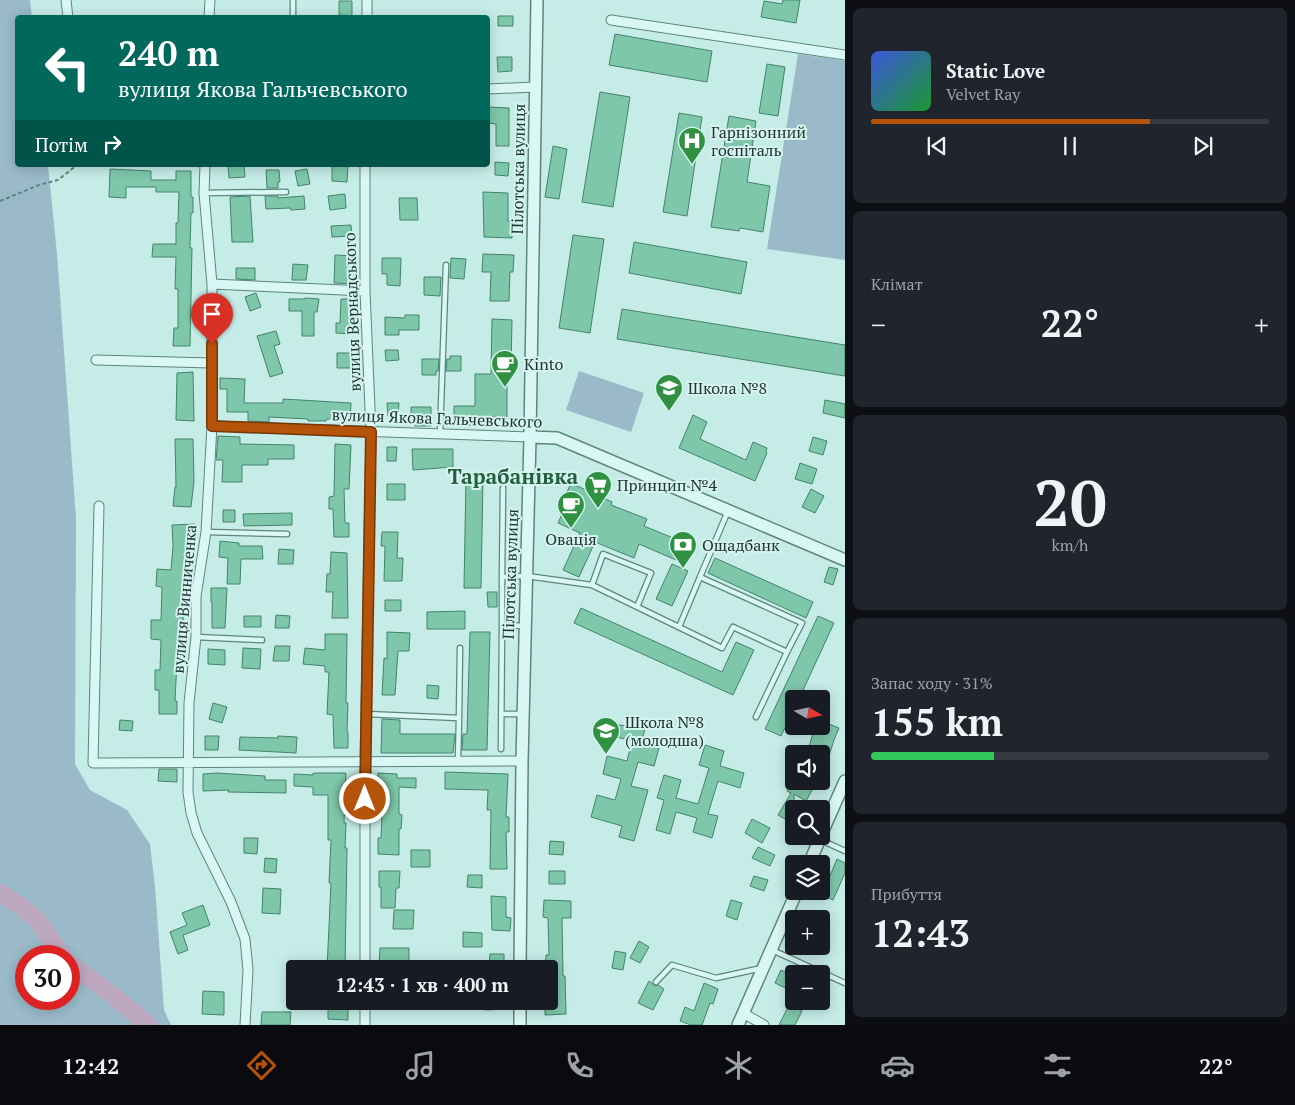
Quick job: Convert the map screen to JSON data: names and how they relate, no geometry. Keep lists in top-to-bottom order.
{
  "streets": {
    "street": [
      "Пілотська вулиця",
      "вулиця Вернадського",
      "вулиця Якова Гальчевського",
      "вулиця Винниченка"
    ]
  },
  "crossings": [
    ["Пілотська вулиця", "вулиця Якова Гальчевського"],
    ["вулиця Вернадського", "вулиця Якова Гальчевського"],
    ["вулиця Якова Гальчевського", "вулиця Винниченка"]
  ],
  "districts": ["Тарабанівка"],
  "places": {
    "hospital": ["Гарнізонний госпіталь"],
    "cafe": ["Kinto", "Овація"],
    "school or university": ["Школа №8", "Школа №8 (молодша)"],
    "supermarket": ["Принцип №4"],
    "bank": ["Ощадбанк"]
  },
  "north": "right",
  "page": {
    "turn": ["240 m", "вулиця Якова Гальчевського"],
    "song": ["Static Love", "Velvet Ray"],
    "then": "Потім",
    "tile": [
      "Клімат",
      ["20", "km/h"],
      ["Запас ходу · 31%", "155 km"],
      ["Прибуття", "12:43"]
    ],
    "heat": ["−", "22°", "+"],
    "map_buttons": ["+", "−"],
    "limit": "30",
    "trip": "12:43 · 1 хв · 400 m",
    "tabs": ["12:42", "22°"]
  }
}
